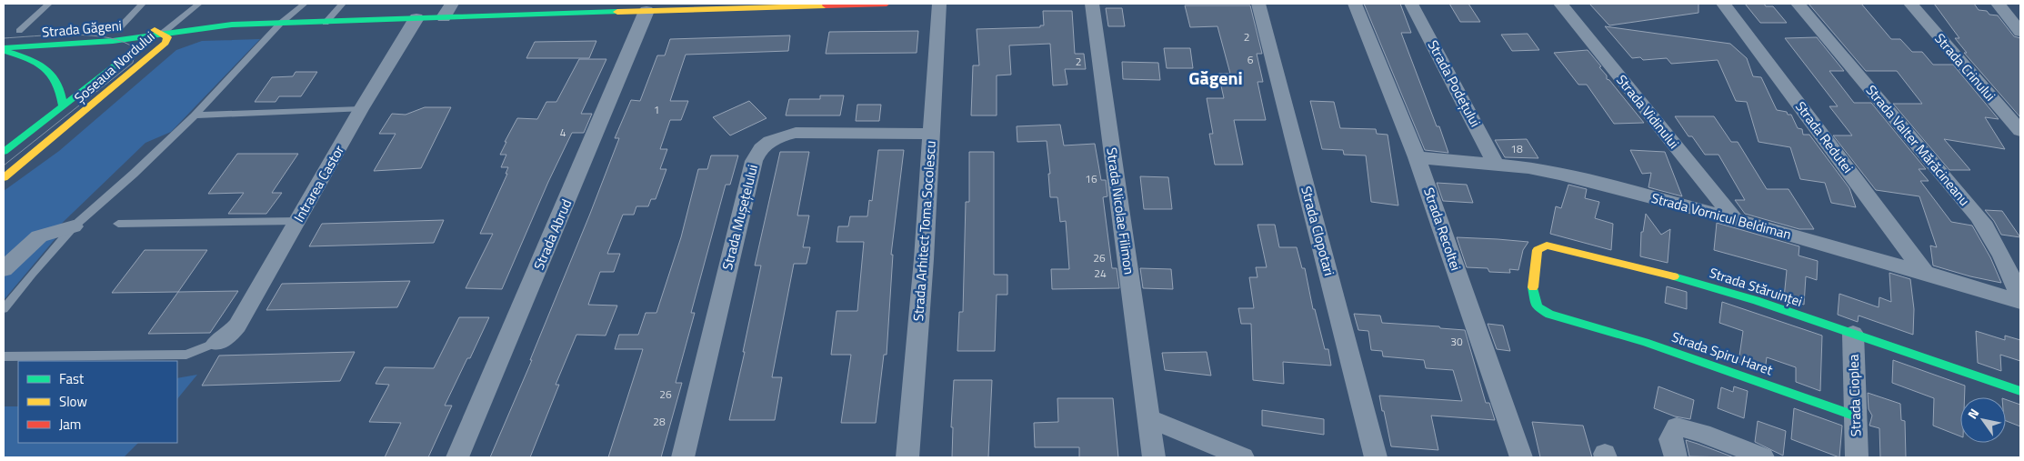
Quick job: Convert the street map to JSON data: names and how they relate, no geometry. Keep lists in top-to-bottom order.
{
  "streets": {
    "main road": [
      "Strada Găgeni",
      "Șoseaua Nordului",
      "Strada Stăruinței",
      "Strada Spiru Haret"
    ],
    "street": [
      "Strada Crinului",
      "Strada Podețului",
      "Strada Vidinului",
      "Strada Redutei",
      "Strada Valter Mărăcineanu",
      "Intrarea Castor",
      "Strada Nicolae Filimon",
      "Strada Vornicul Beldiman",
      "Strada Mușețelului",
      "Strada Recoltei",
      "Strada Arhitect Toma Socolescu",
      "Strada Clopotari",
      "Strada Abrud",
      "Strada Cioplea"
    ]
  },
  "crossings": [
    ["Strada Găgeni", "Șoseaua Nordului"],
    ["Strada Găgeni", "Intrarea Castor"],
    ["Strada Găgeni", "Strada Abrud"],
    ["Strada Podețului", "Strada Vornicul Beldiman"],
    ["Strada Vidinului", "Strada Vornicul Beldiman"],
    ["Strada Redutei", "Strada Vornicul Beldiman"],
    ["Strada Valter Mărăcineanu", "Strada Vornicul Beldiman"],
    ["Strada Vornicul Beldiman", "Strada Recoltei"],
    ["Strada Mușețelului", "Strada Arhitect Toma Socolescu"],
    ["Strada Stăruinței", "Strada Spiru Haret"],
    ["Strada Stăruinței", "Strada Cioplea"],
    ["Strada Spiru Haret", "Strada Cioplea"]
  ],
  "districts": ["Găgeni"],
  "house_numbers": [
    "2",
    "6",
    "2",
    "1",
    "4",
    "18",
    "16",
    "26",
    "24",
    "30",
    "26",
    "28"
  ],
  "legend": ["Fast", "Slow", "Jam"],
  "north": "top left"
}
